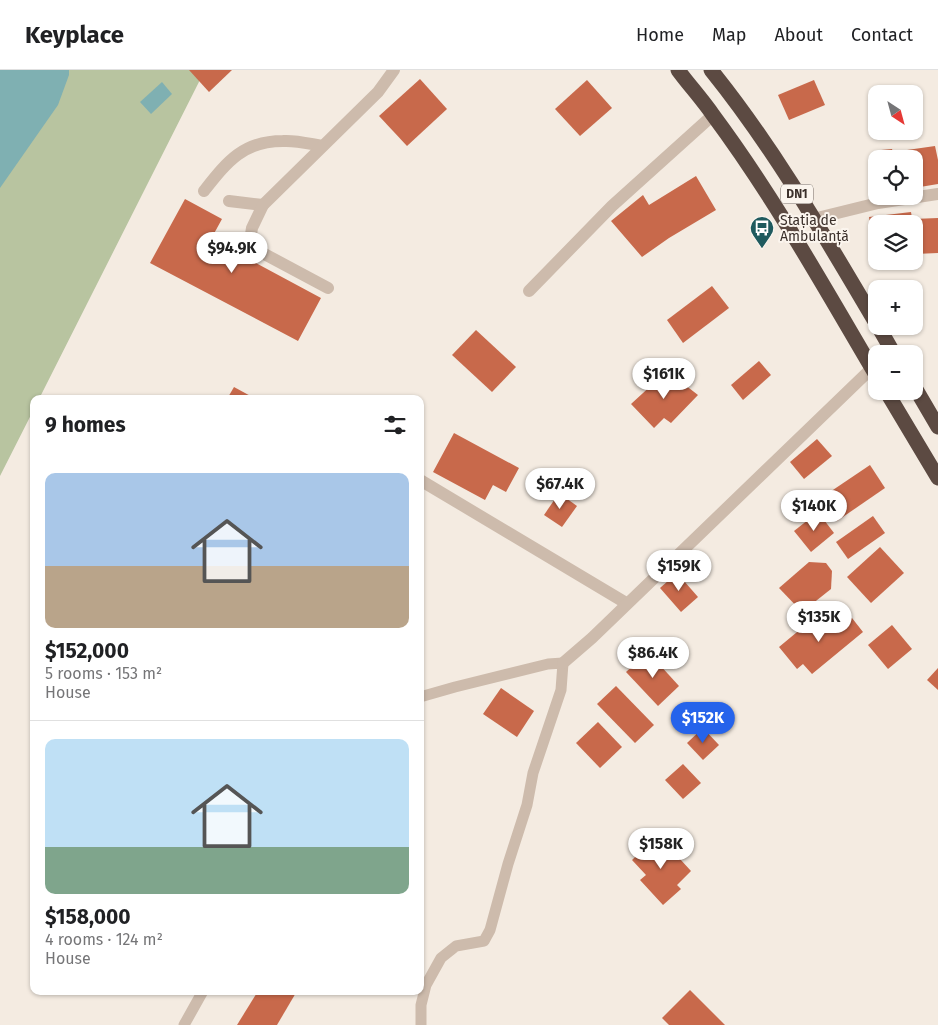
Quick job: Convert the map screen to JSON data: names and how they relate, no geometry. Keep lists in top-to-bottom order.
{
  "streets": {
    "highway": ["DN1"]
  },
  "places": {
    "bus stop": ["Stația de Ambulanță"]
  },
  "north": "bottom right",
  "page": {
    "header": "Keyplace",
    "nav": [
      "Home",
      "Map",
      "About",
      "Contact"
    ],
    "map_buttons": ["+", "−"],
    "price": [
      "$94.9K",
      "$161K",
      "$67.4K",
      "$140K",
      "$159K",
      "$135K",
      "$86.4K",
      "$152K",
      "$158K"
    ],
    "heading": "9 homes",
    "list": [
      {
        "name": "$152,000",
        "note": "5 rooms · 153 m² · House"
      },
      {
        "name": "$158,000",
        "note": "4 rooms · 124 m² · House"
      }
    ]
  }
}
